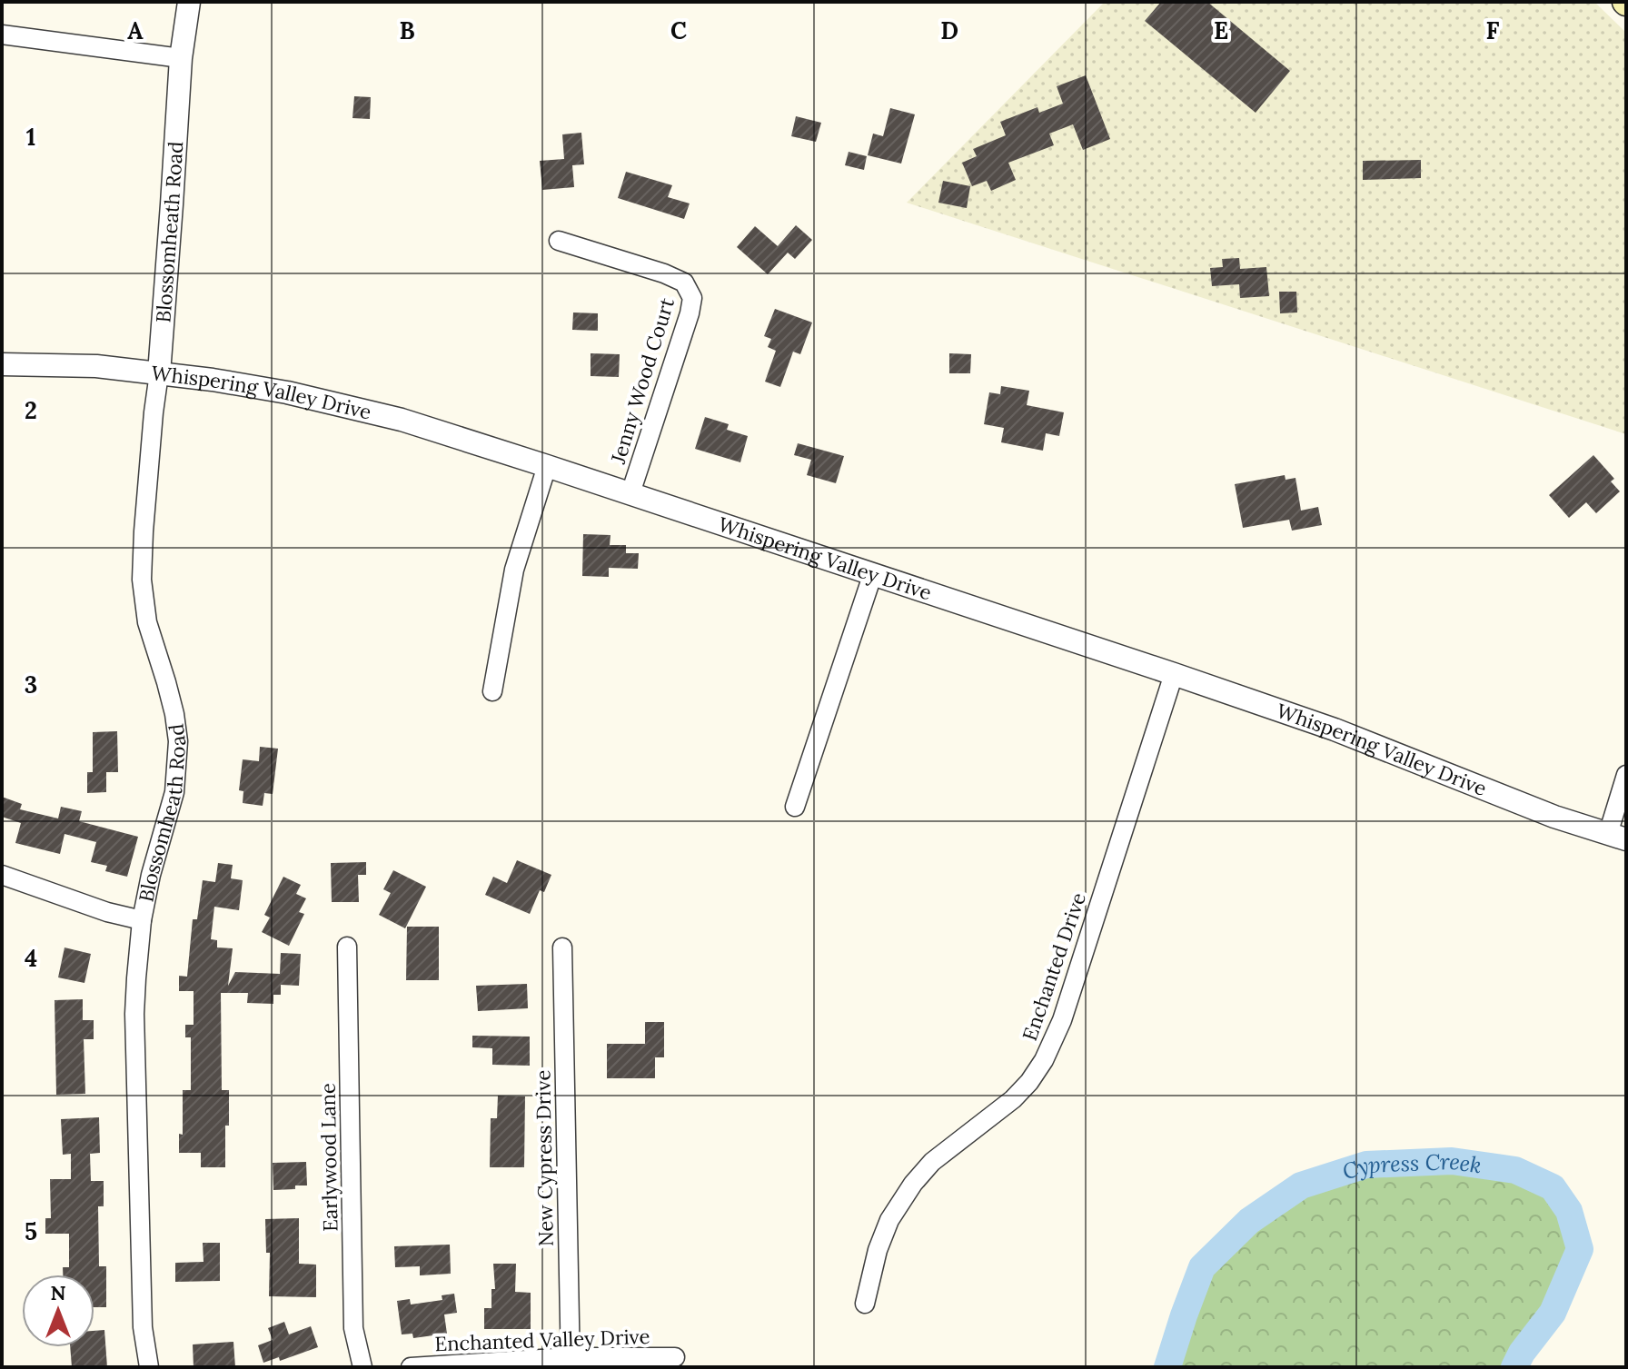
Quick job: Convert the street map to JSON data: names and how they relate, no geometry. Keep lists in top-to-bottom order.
{
  "streets": {
    "street": [
      "Blossomheath Road",
      "Jenny Wood Court",
      "Whispering Valley Drive",
      "Enchanted Drive",
      "Earlywood Lane",
      "New Cypress Drive",
      "Enchanted Valley Drive"
    ]
  },
  "crossings": [
    ["Blossomheath Road", "Whispering Valley Drive"],
    ["Jenny Wood Court", "Whispering Valley Drive"],
    ["Whispering Valley Drive", "Enchanted Drive"],
    ["New Cypress Drive", "Enchanted Valley Drive"]
  ],
  "water": ["Cypress Creek"],
  "north": "top",
  "grid": {
    "columns": [
      "A",
      "B",
      "C",
      "D",
      "E",
      "F"
    ],
    "rows": [
      "1",
      "2",
      "3",
      "4",
      "5"
    ]
  }
}
